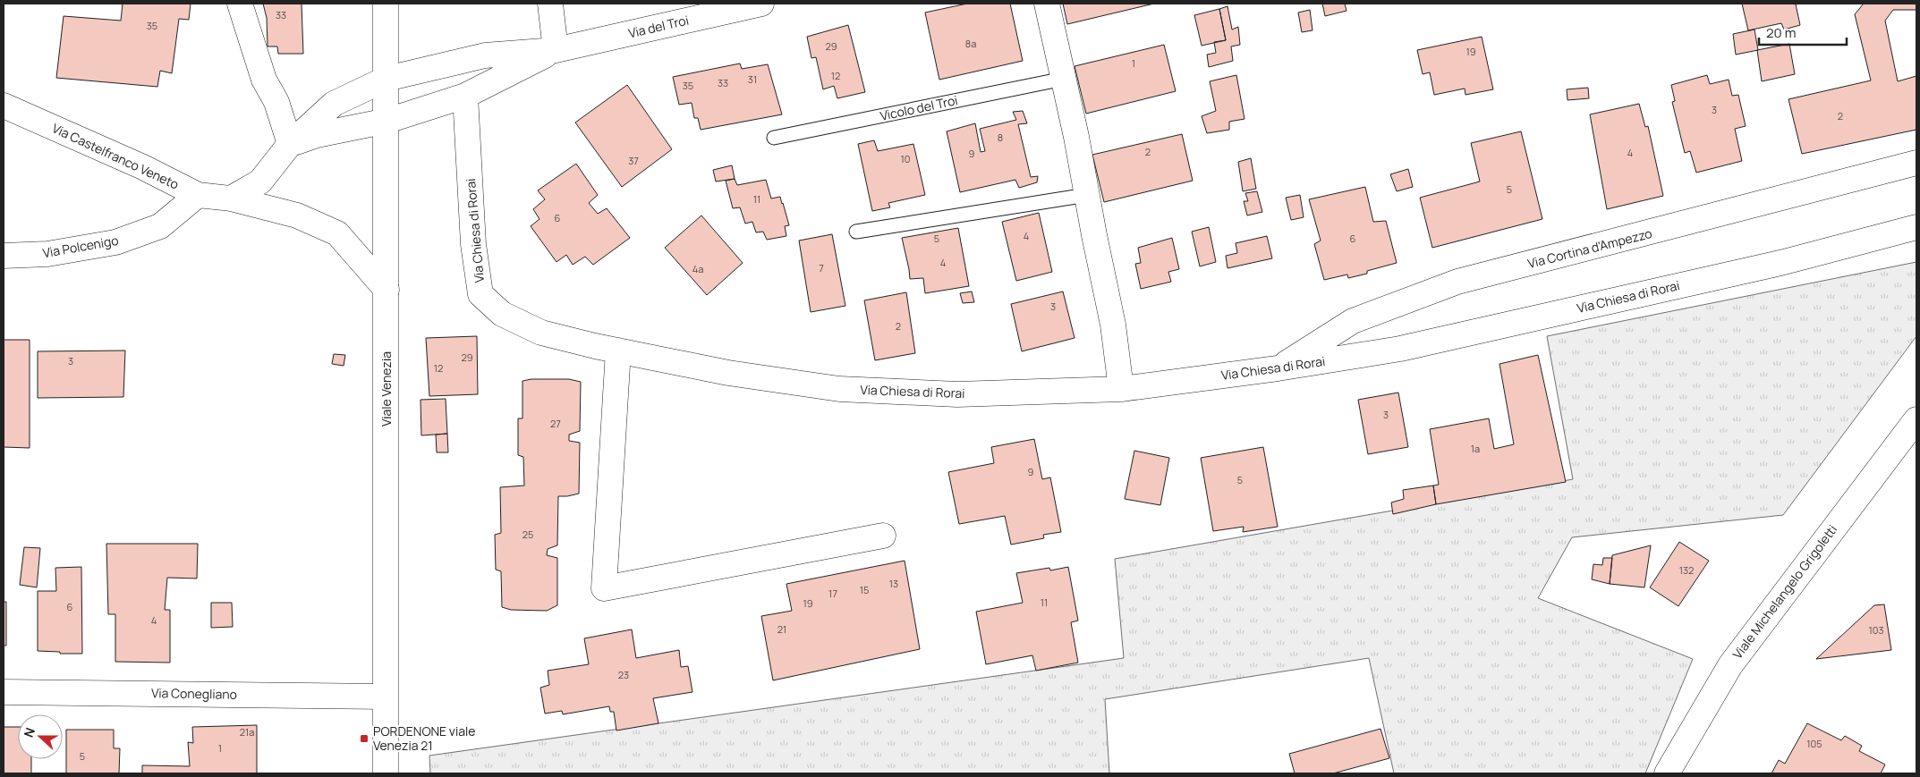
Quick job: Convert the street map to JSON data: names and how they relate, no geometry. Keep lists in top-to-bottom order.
{
  "streets": {
    "street": [
      "Via del Troi",
      "Via Castelfranco Veneto",
      "Via Chiesa di Rorai",
      "Via Polcenigo",
      "Via Cortina d'Ampezzo",
      "Viale Venezia",
      "Viale Michelangelo Grigoletti",
      "Via Conegliano"
    ],
    "lane": ["Vicolo del Troi"]
  },
  "crossings": [
    ["Via del Troi", "Via Chiesa di Rorai"],
    ["Via del Troi", "Viale Venezia"],
    ["Via Castelfranco Veneto", "Via Polcenigo"],
    ["Via Castelfranco Veneto", "Viale Venezia"],
    ["Via Chiesa di Rorai", "Via Cortina d'Ampezzo"],
    ["Viale Venezia", "Via Conegliano"]
  ],
  "places": {
    "transit": ["PORDENONE viale Venezia 21"]
  },
  "house_numbers": [
    "33",
    "35",
    "8a",
    "29",
    "19",
    "1",
    "12",
    "31",
    "33",
    "35",
    "3",
    "2",
    "8",
    "2",
    "4",
    "9",
    "10",
    "37",
    "5",
    "11",
    "6",
    "4",
    "5",
    "6",
    "4",
    "7",
    "4a",
    "3",
    "2",
    "29",
    "3",
    "12",
    "3",
    "27",
    "1a",
    "9",
    "5",
    "25",
    "132",
    "13",
    "15",
    "17",
    "11",
    "19",
    "6",
    "4",
    "21",
    "103",
    "23",
    "21a",
    "105",
    "1",
    "5"
  ],
  "scale_bar": "20 m",
  "north": "left"
}
